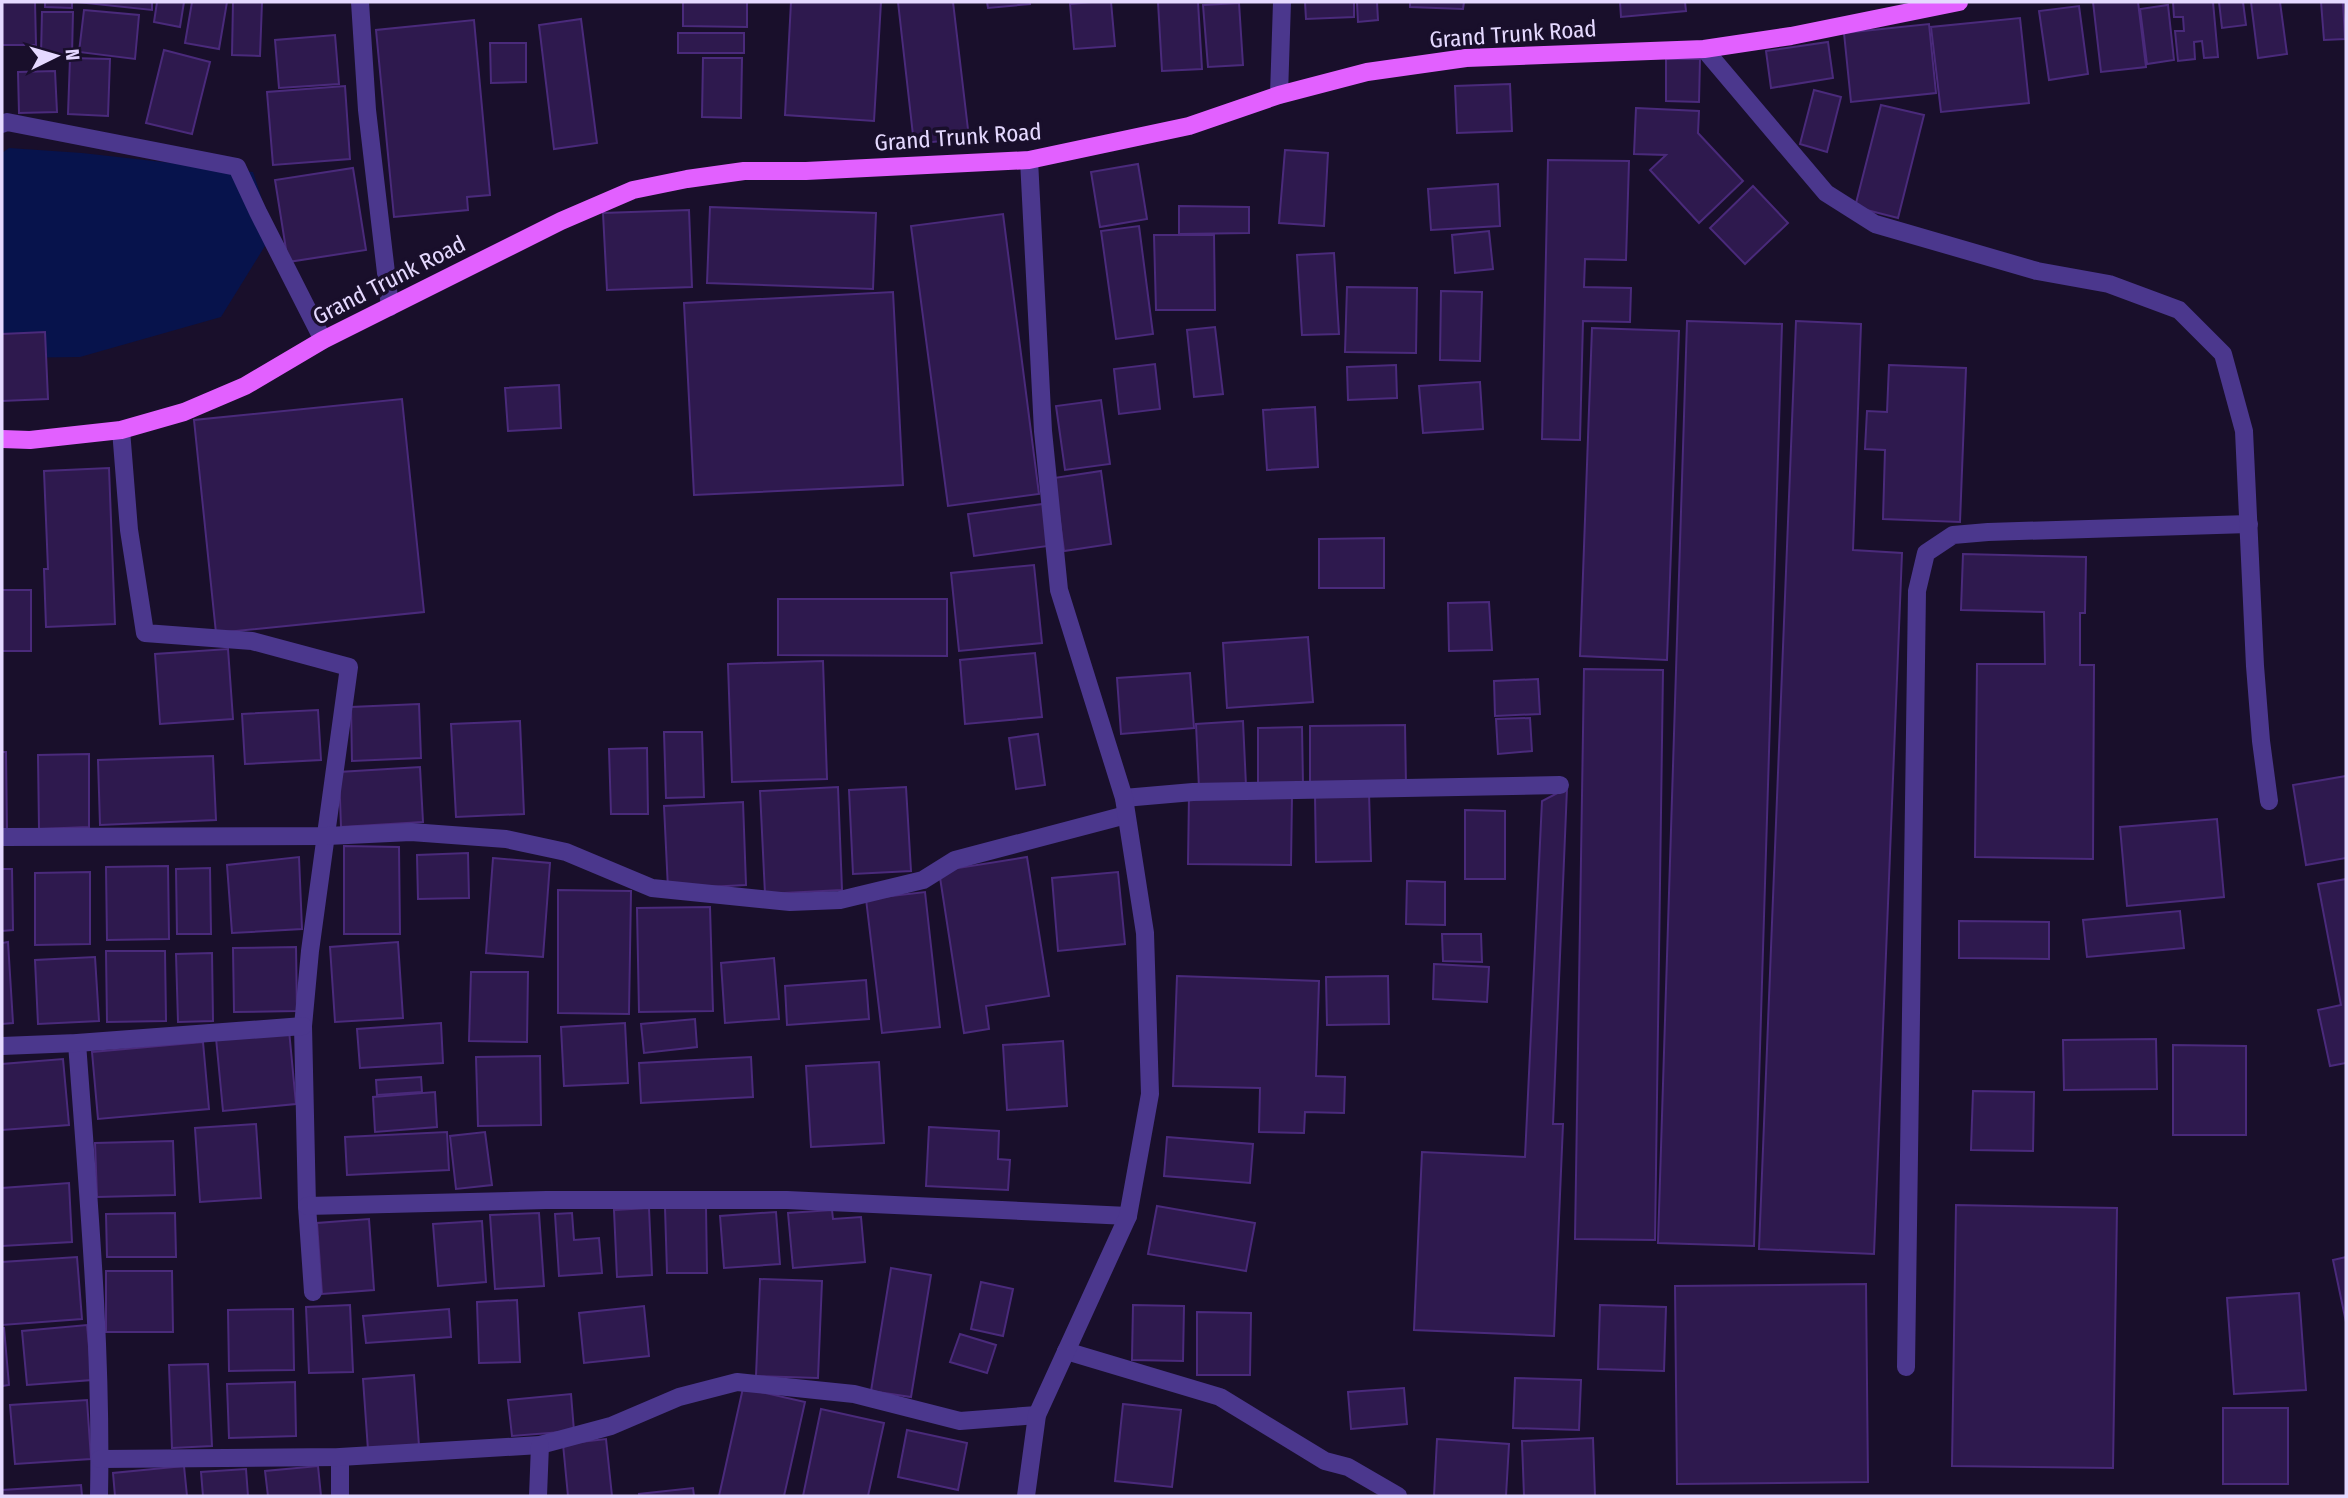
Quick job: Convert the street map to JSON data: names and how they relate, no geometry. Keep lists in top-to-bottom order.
{
  "streets": {
    "main road": ["Grand Trunk Road"]
  },
  "north": "right"
}
